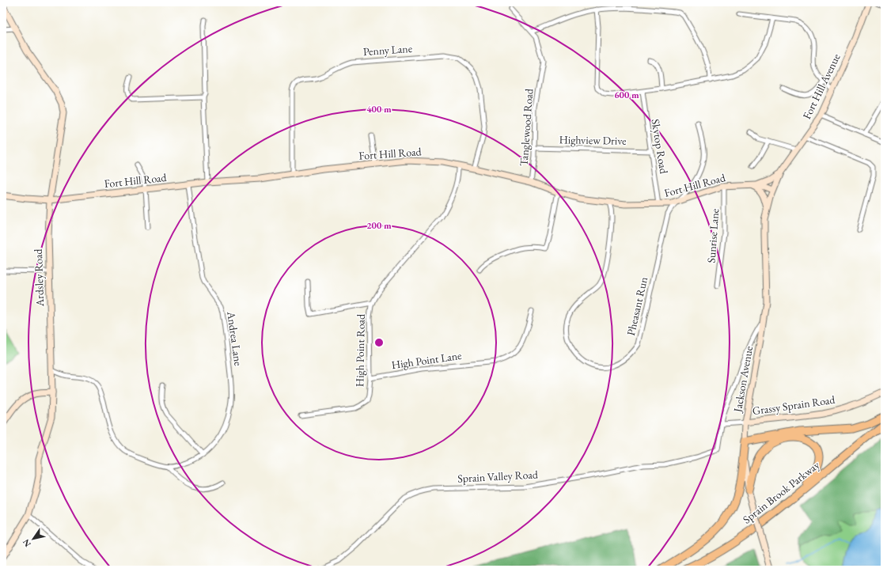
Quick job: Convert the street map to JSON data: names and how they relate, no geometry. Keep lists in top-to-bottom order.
{
  "streets": {
    "highway": ["Sprain Brook Parkway"],
    "main road": [
      "Fort Hill Avenue",
      "Fort Hill Road",
      "Ardsley Road",
      "Jackson Avenue",
      "Grassy Sprain Road"
    ],
    "street": [
      "Penny Lane",
      "Tanglewood Road",
      "Highview Drive",
      "Skytop Road",
      "Sunrise Lane",
      "Pheasant Run",
      "Andrea Lane",
      "High Point Road",
      "High Point Lane",
      "Sprain Valley Road"
    ]
  },
  "crossings": [
    ["Penny Lane", "Fort Hill Road"],
    ["Fort Hill Avenue", "Fort Hill Road"],
    ["Fort Hill Avenue", "Jackson Avenue"],
    ["Tanglewood Road", "Highview Drive"],
    ["Tanglewood Road", "Fort Hill Road"],
    ["Highview Drive", "Skytop Road"],
    ["Skytop Road", "Fort Hill Road"],
    ["Fort Hill Road", "Sunrise Lane"],
    ["Fort Hill Road", "Ardsley Road"],
    ["Fort Hill Road", "Pheasant Run"],
    ["Fort Hill Road", "Andrea Lane"],
    ["Fort Hill Road", "High Point Road"],
    ["Fort Hill Road", "Jackson Avenue"],
    ["High Point Road", "High Point Lane"],
    ["Jackson Avenue", "Grassy Sprain Road"],
    ["Grassy Sprain Road", "Sprain Valley Road"]
  ],
  "north": "bottom left",
  "rings": ["600 m", "400 m", "200 m"]
}
